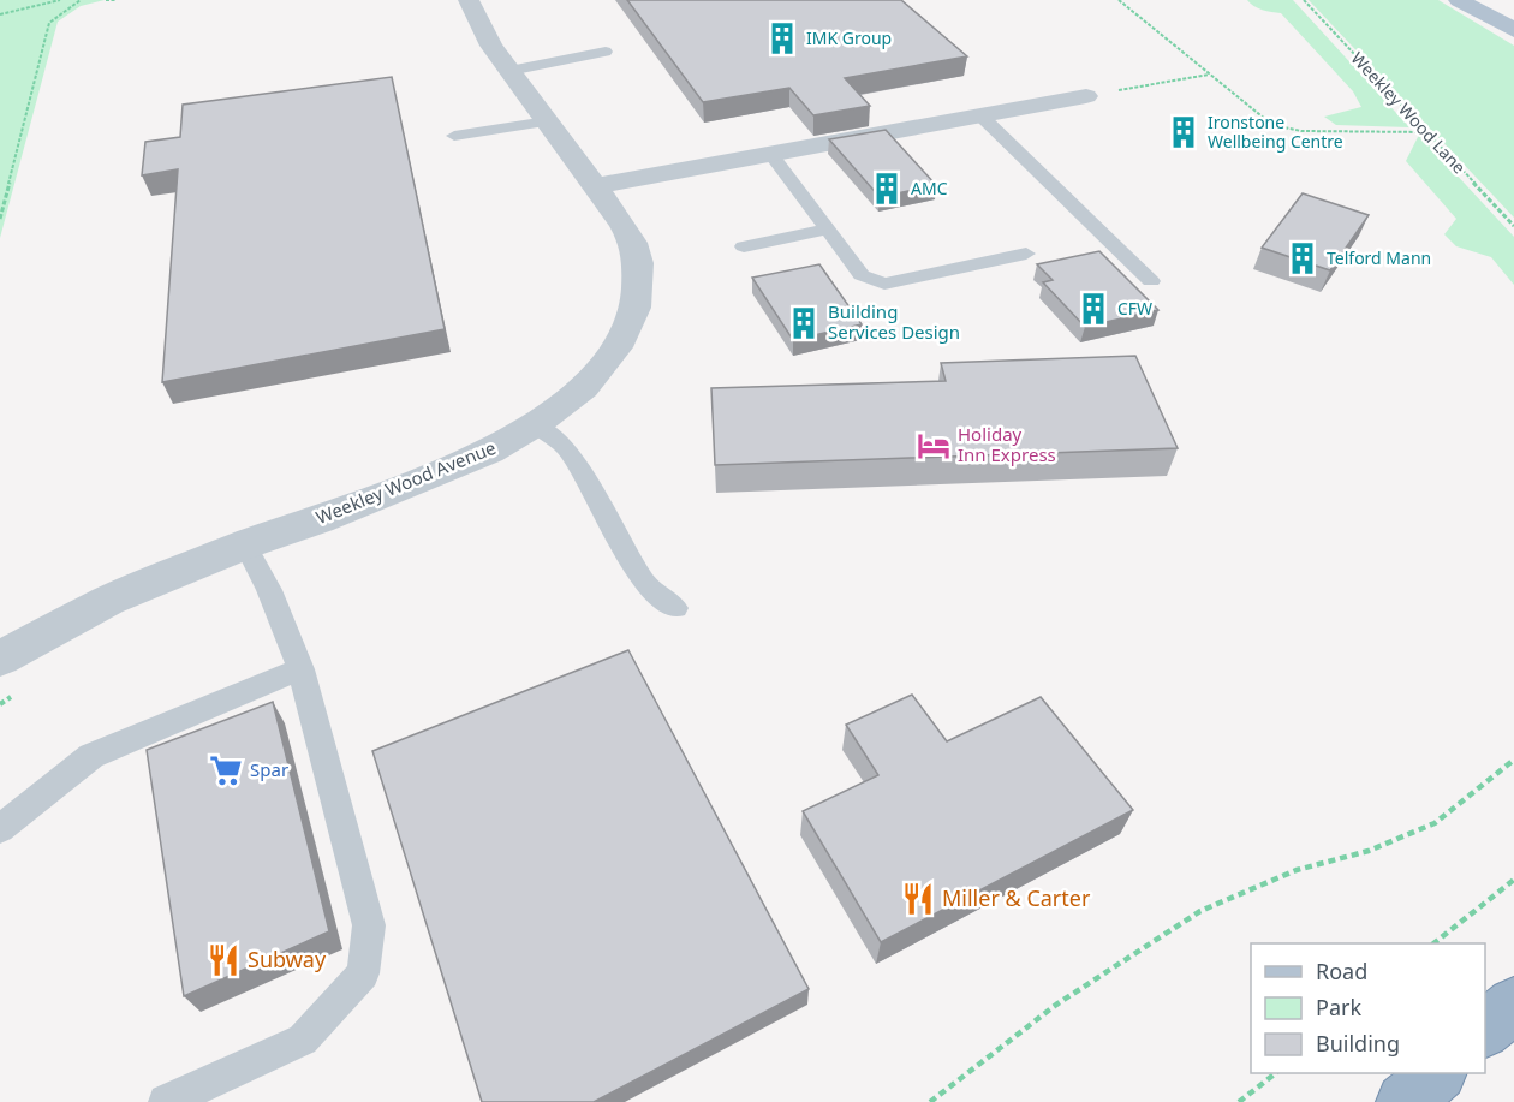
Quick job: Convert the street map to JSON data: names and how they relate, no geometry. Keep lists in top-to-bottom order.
{
  "streets": {
    "street": ["Weekley Wood Avenue"],
    "path": ["Weekley Wood Lane"]
  },
  "places": {
    "building": [
      "IMK Group",
      "Ironstone Wellbeing Centre",
      "AMC",
      "Telford Mann",
      "CFW",
      "Building Services Design"
    ],
    "hotel": ["Holiday Inn Express"],
    "supermarket": ["Spar"],
    "restaurant": ["Miller & Carter", "Subway"]
  },
  "legend": ["Road", "Park", "Building"]
}
